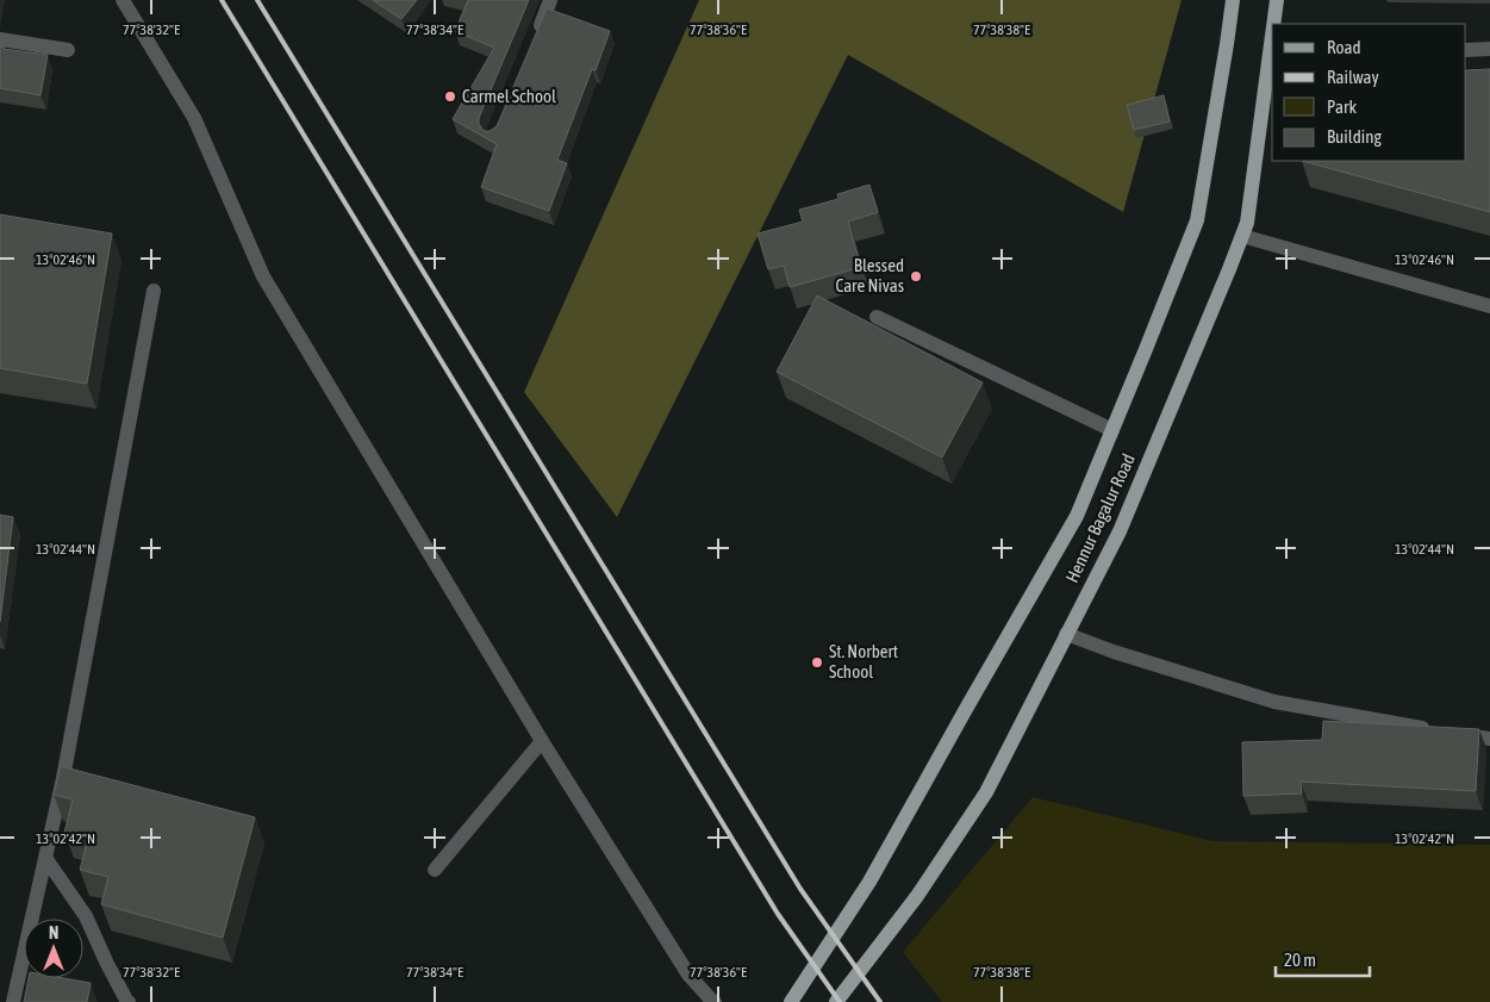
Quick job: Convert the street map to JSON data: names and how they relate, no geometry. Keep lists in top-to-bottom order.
{
  "streets": {
    "main road": ["Hennur Bagalur Road"]
  },
  "places": ["Carmel School", "Blessed Care Nivas", "St. Norbert School"],
  "legend": [
    "Road",
    "Railway",
    "Park",
    "Building"
  ],
  "scale_bar": "20 m",
  "north": "top",
  "coordinates": [
    "77°38'32\"E",
    "77°38'34\"E",
    "77°38'36\"E",
    "77°38'38\"E",
    "13°02'46\"N",
    "13°02'44\"N",
    "13°02'42\"N"
  ]
}
